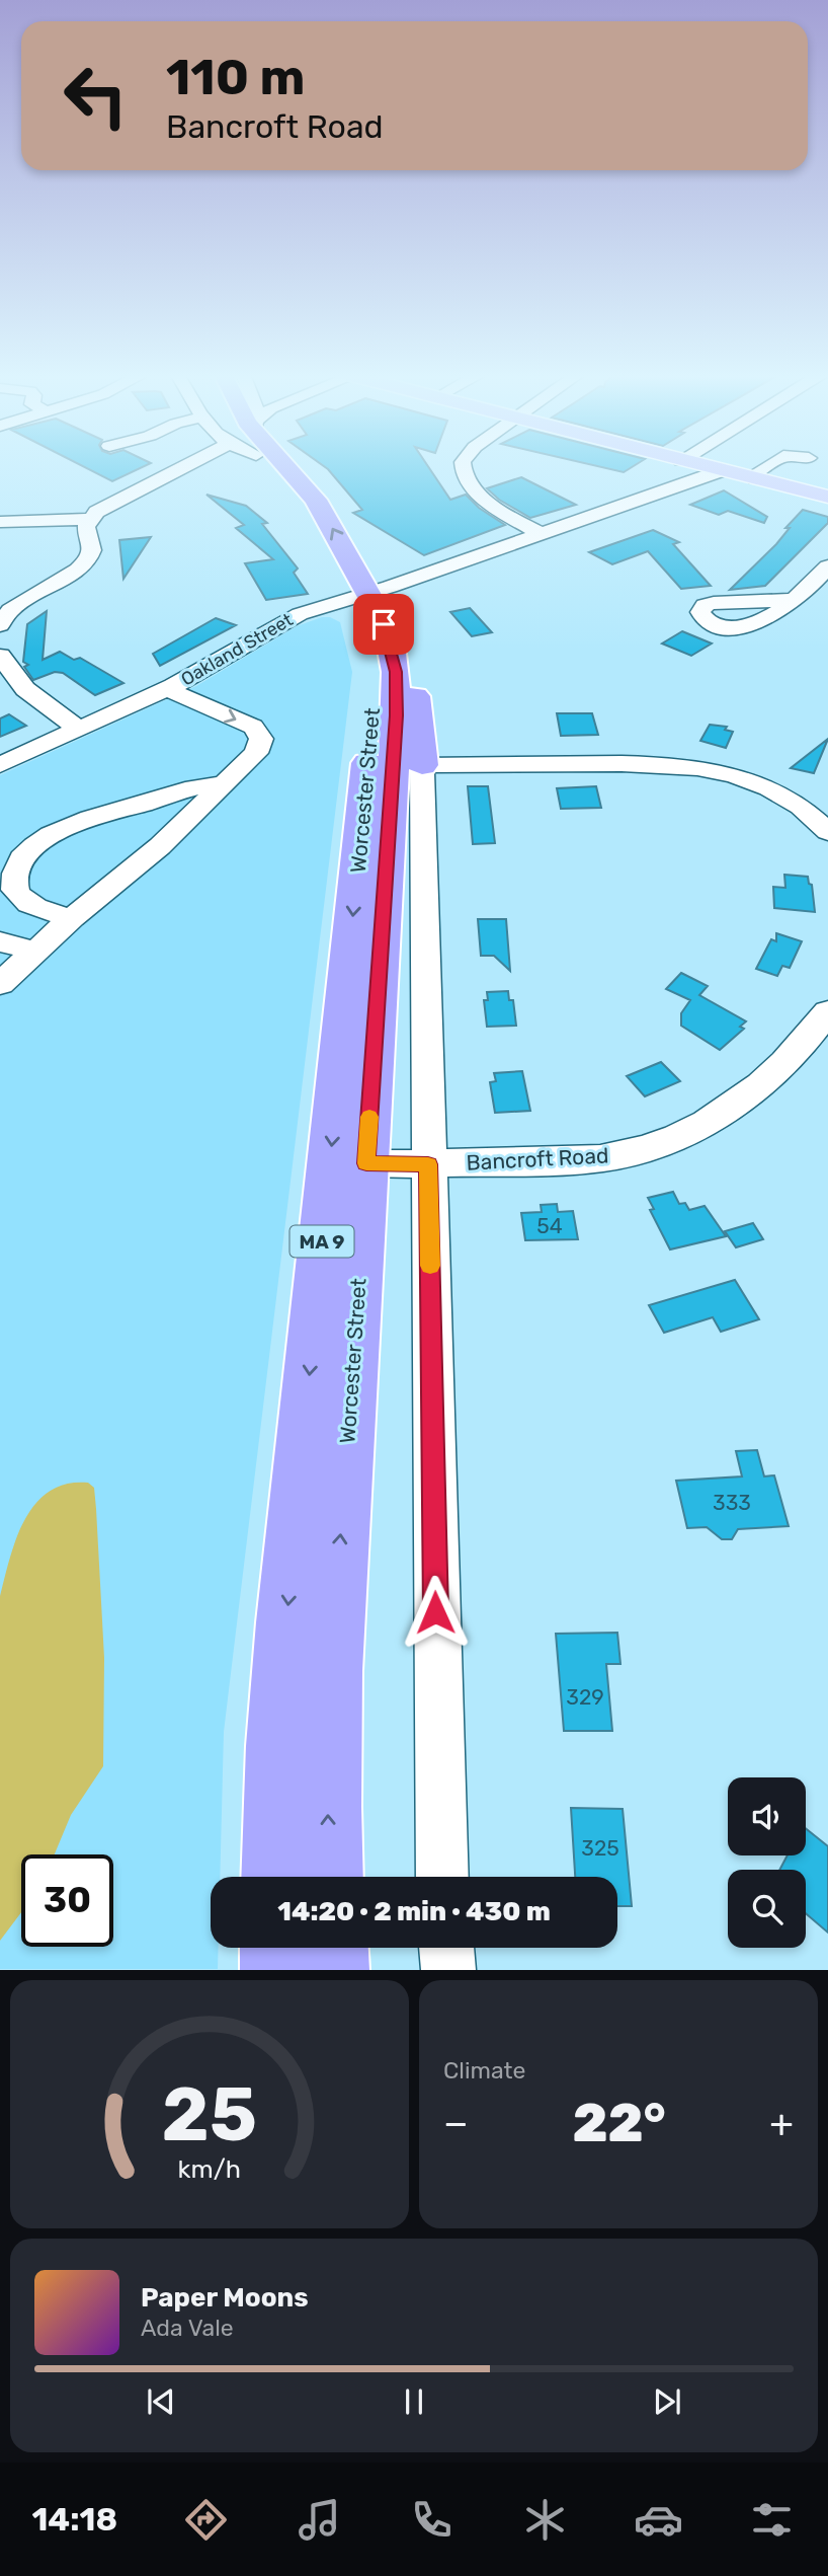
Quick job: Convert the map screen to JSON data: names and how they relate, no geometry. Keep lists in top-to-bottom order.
{
  "streets": {
    "highway": ["Worcester Street", "MA 9"],
    "street": ["Oakland Street", "Bancroft Road"]
  },
  "crossings": [
    ["Oakland Street", "Worcester Street"],
    ["Worcester Street", "Bancroft Road"]
  ],
  "house_numbers": [
    "54",
    "333",
    "329",
    "325"
  ],
  "page": {
    "turn": ["110 m", "Bancroft Road"],
    "limit": "30",
    "trip": "14:20 · 2 min · 430 m",
    "tile": "Climate",
    "heat": ["−", "22°", "+"],
    "song": ["Paper Moons", "Ada Vale"],
    "tabs": "14:18",
    "gauge": ["25", "km/h"]
  }
}
